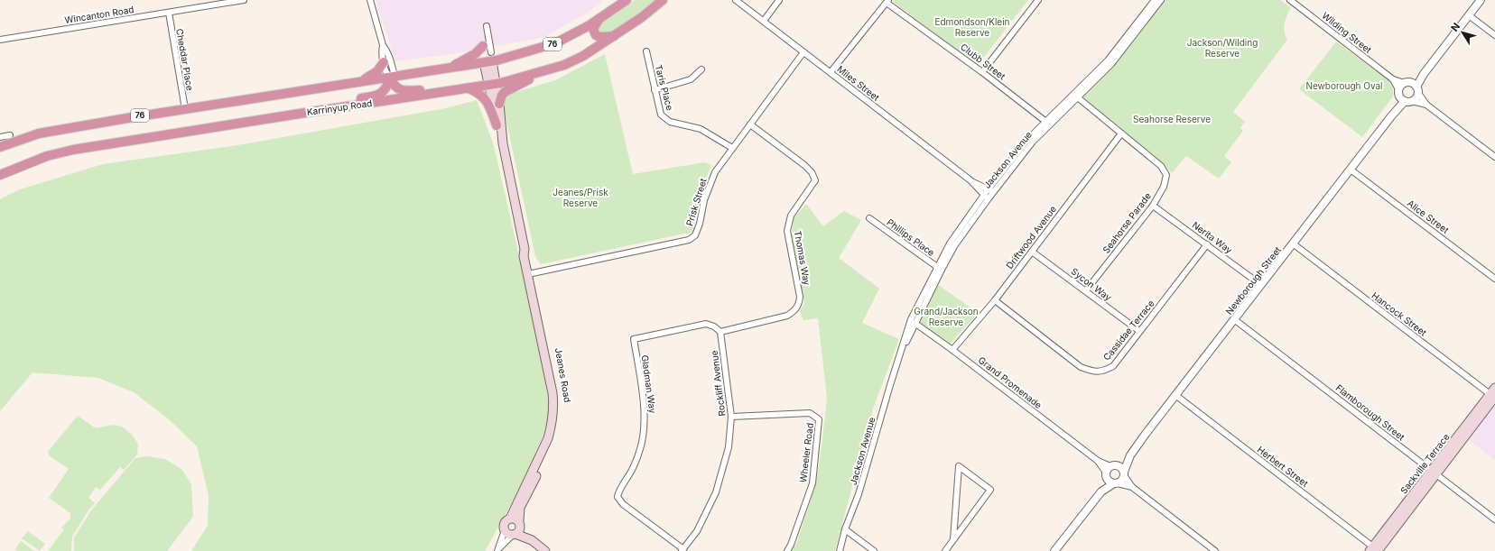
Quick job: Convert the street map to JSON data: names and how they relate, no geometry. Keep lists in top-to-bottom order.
{
  "streets": {
    "highway": ["76", "Karrinyup Road"],
    "main road": ["Jeanes Road", "Sackville Terrace"],
    "street": [
      "Wincanton Road",
      "Wilding Street",
      "Cheddar Place",
      "Clubb Street",
      "Miles Street",
      "Taris Place",
      "Jackson Avenue",
      "Prisk Street",
      "Alice Street",
      "Seahorse Parade",
      "Phillips Place",
      "Driftwood Avenue",
      "Nerita Way",
      "Thomas Way",
      "Newborough Street",
      "Sycon Way",
      "Hancock Street",
      "Cassidae Terrace",
      "Grand Promenade",
      "Rockliff Avenue",
      "Gladman Way",
      "Flamborough Street",
      "Wheeler Road",
      "Herbert Street"
    ]
  },
  "crossings": [
    ["Wincanton Road", "Cheddar Place"],
    ["Wilding Street", "Newborough Street"],
    ["76", "Cheddar Place"],
    ["76", "Jeanes Road"],
    ["Clubb Street", "Jackson Avenue"],
    ["Miles Street", "Jackson Avenue"],
    ["Miles Street", "Prisk Street"],
    ["Taris Place", "Prisk Street"],
    ["Karrinyup Road", "Jeanes Road"],
    ["Jackson Avenue", "Seahorse Parade"],
    ["Jackson Avenue", "Phillips Place"],
    ["Jackson Avenue", "Grand Promenade"],
    ["Prisk Street", "Thomas Way"],
    ["Prisk Street", "Jeanes Road"],
    ["Alice Street", "Newborough Street"],
    ["Seahorse Parade", "Driftwood Avenue"],
    ["Seahorse Parade", "Nerita Way"],
    ["Seahorse Parade", "Sycon Way"],
    ["Driftwood Avenue", "Sycon Way"],
    ["Driftwood Avenue", "Cassidae Terrace"],
    ["Driftwood Avenue", "Grand Promenade"],
    ["Nerita Way", "Newborough Street"],
    ["Nerita Way", "Cassidae Terrace"],
    ["Thomas Way", "Rockliff Avenue"],
    ["Thomas Way", "Gladman Way"],
    ["Newborough Street", "Hancock Street"],
    ["Newborough Street", "Grand Promenade"],
    ["Newborough Street", "Flamborough Street"],
    ["Newborough Street", "Herbert Street"],
    ["Sycon Way", "Cassidae Terrace"],
    ["Hancock Street", "Sackville Terrace"],
    ["Rockliff Avenue", "Gladman Way"],
    ["Rockliff Avenue", "Wheeler Road"],
    ["Flamborough Street", "Sackville Terrace"],
    ["Sackville Terrace", "Herbert Street"]
  ],
  "parks": [
    "Edmondson/Klein Reserve",
    "Jackson/Wilding Reserve",
    "Newborough Oval",
    "Seahorse Reserve",
    "Jeanes/Prisk Reserve",
    "Grand/Jackson Reserve"
  ],
  "north": "top left"
}
